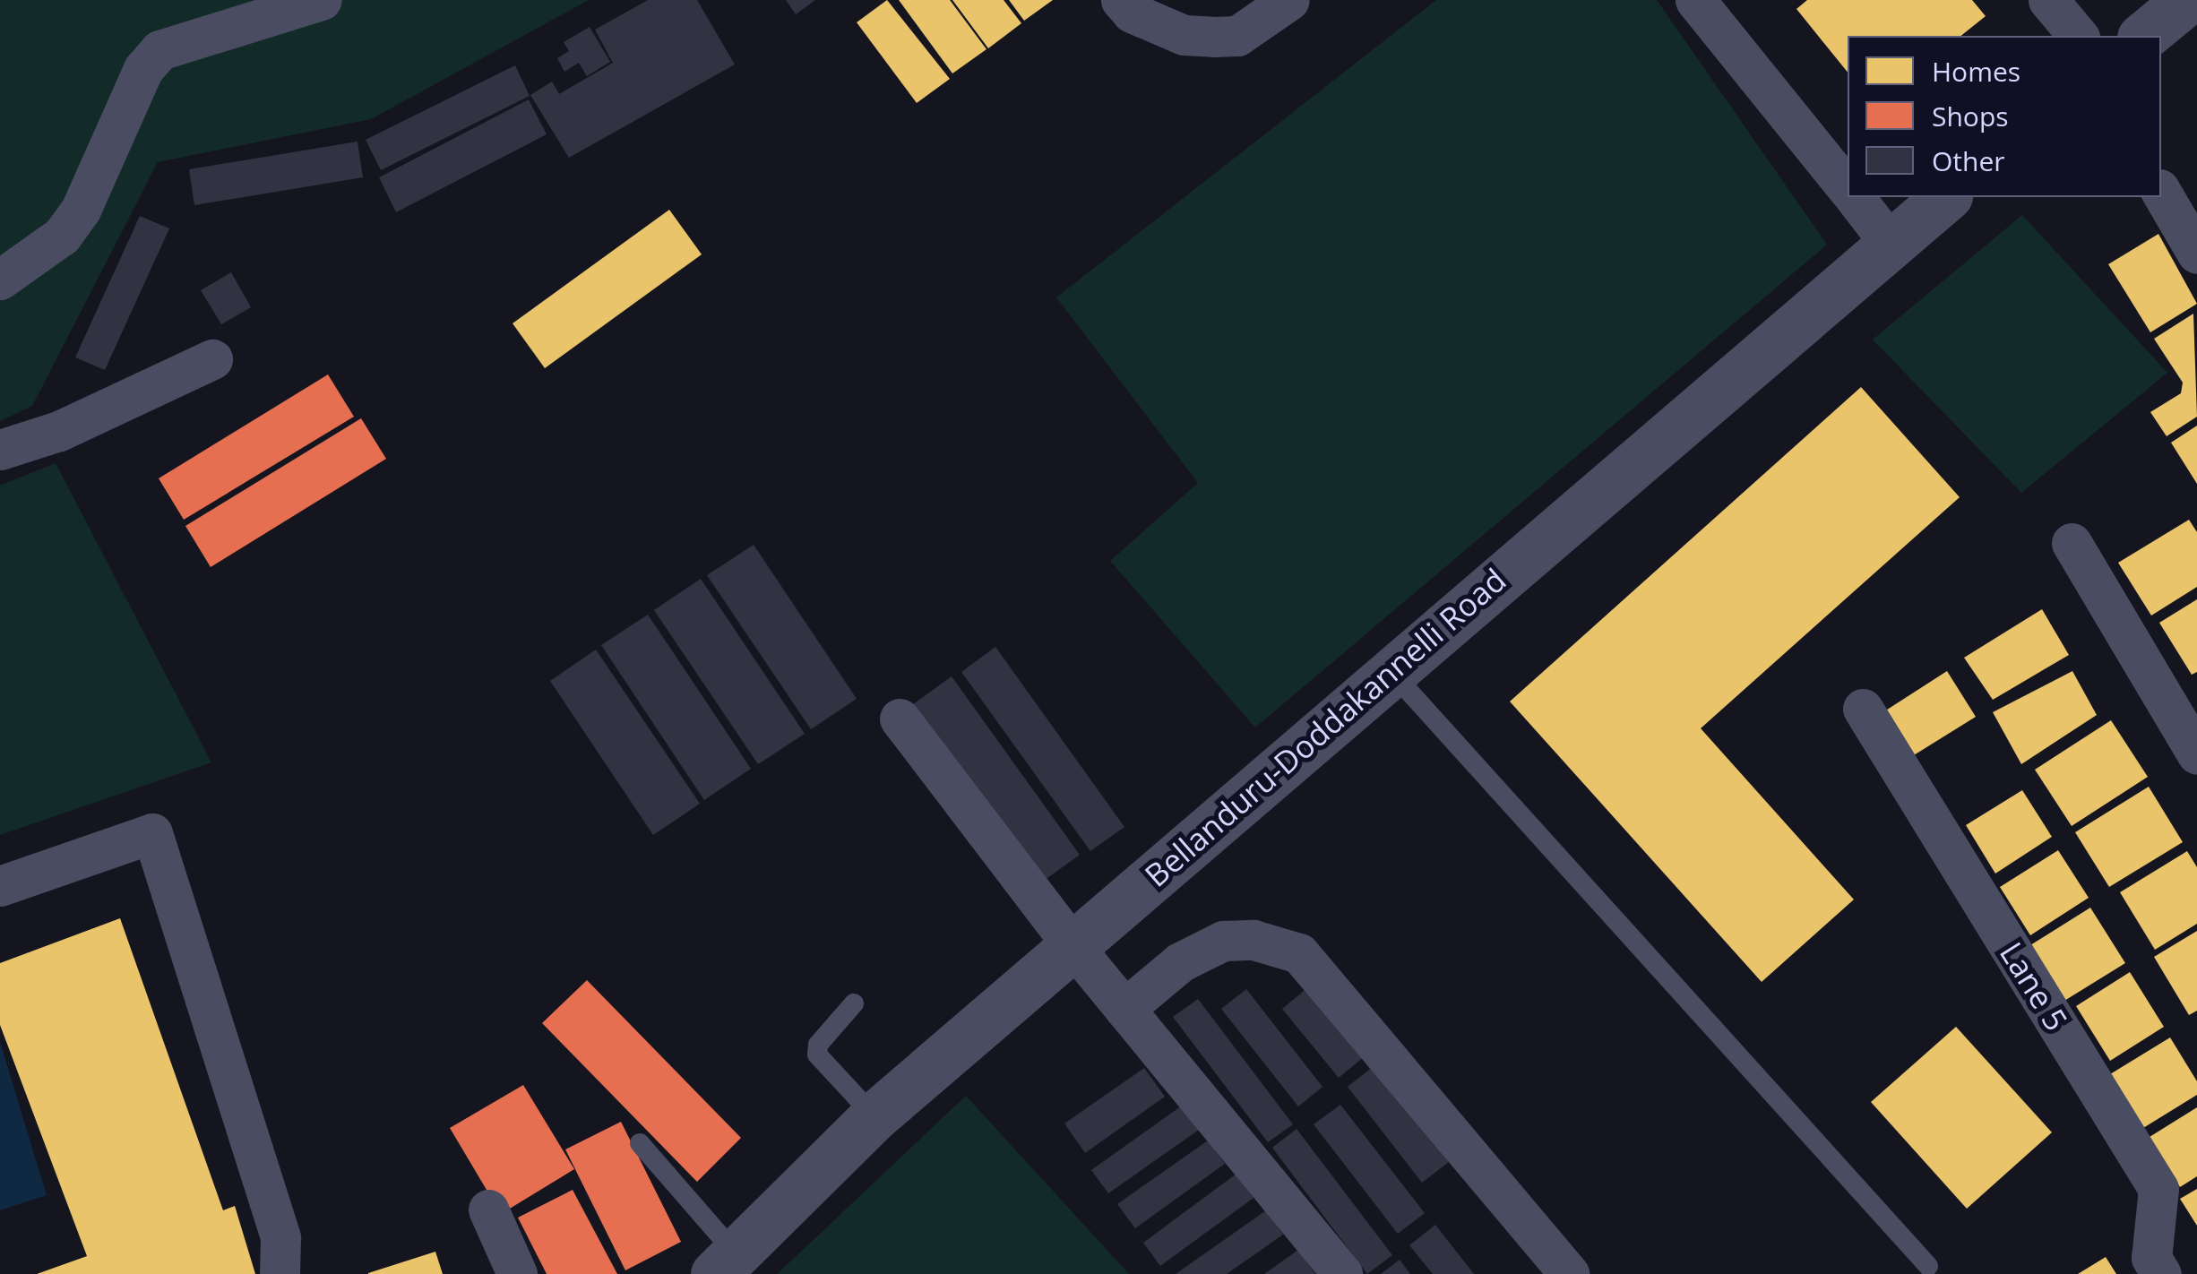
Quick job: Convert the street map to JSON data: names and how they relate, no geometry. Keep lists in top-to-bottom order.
{
  "streets": {
    "street": ["Bellanduru-Doddakannelli Road", "Lane 5"]
  },
  "legend": ["Homes", "Shops", "Other"]
}
